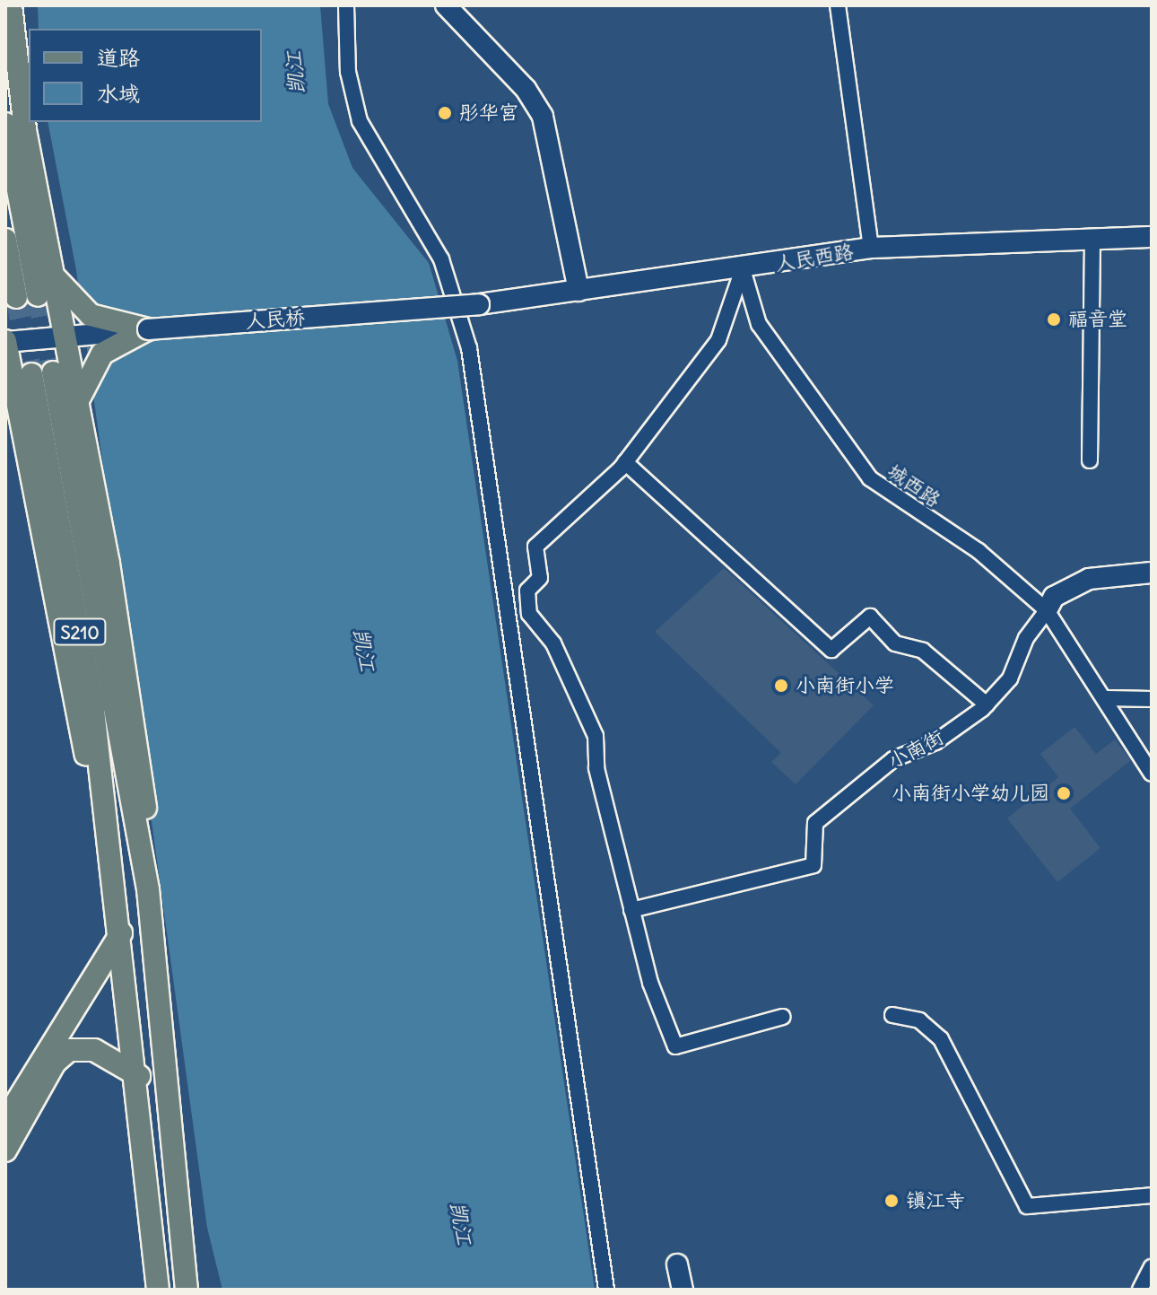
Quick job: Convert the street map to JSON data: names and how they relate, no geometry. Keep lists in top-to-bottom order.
{
  "streets": {
    "main road": ["S210"],
    "street": [
      "人民西路",
      "人民桥",
      "城西路",
      "小南街"
    ]
  },
  "crossings": [
    ["人民西路", "人民桥"],
    ["人民西路", "城西路"],
    ["城西路", "小南街"]
  ],
  "water": ["凯江"],
  "places": [
    "彤华宫",
    "福音堂",
    "小南街小学",
    "小南街小学幼儿园",
    "镇江寺"
  ],
  "legend": ["道路", "水域"]
}
